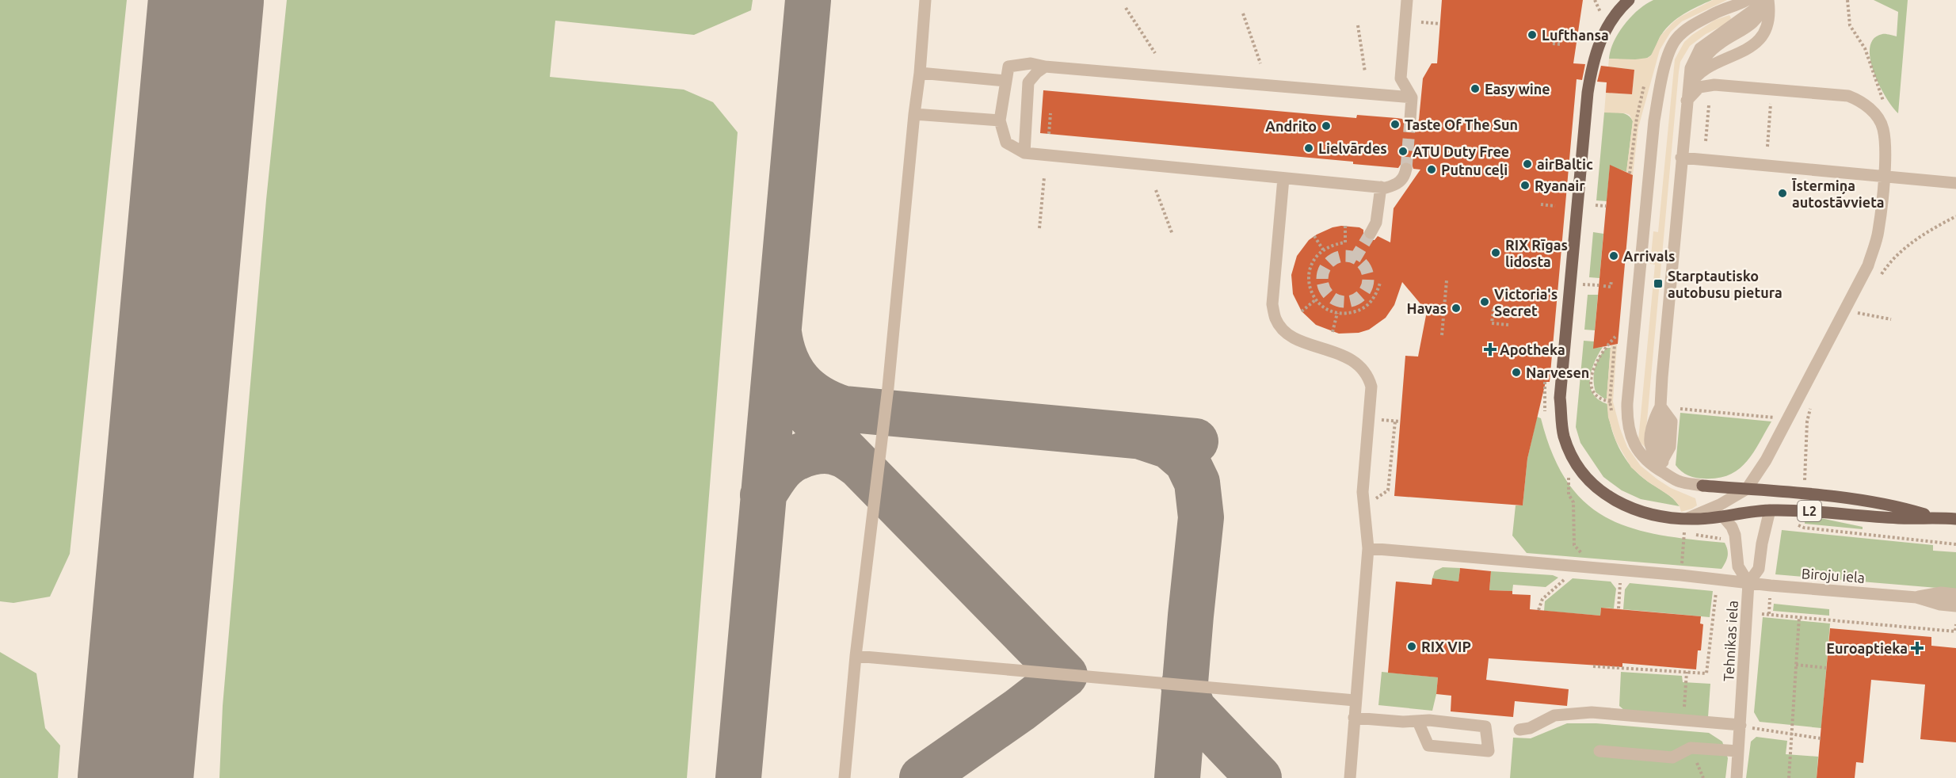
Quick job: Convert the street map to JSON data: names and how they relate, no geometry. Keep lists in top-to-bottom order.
{
  "streets": {
    "main road": ["L2"],
    "lane": ["Biroju iela", "Tehnikas iela"]
  },
  "crossings": [
    ["L2", "Tehnikas iela"],
    ["Biroju iela", "Tehnikas iela"]
  ],
  "places": {
    "other": [
      "Lufthansa",
      "Easy wine",
      "Taste Of The Sun",
      "Andrito",
      "Lielvārdes",
      "ATU Duty Free",
      "airBaltic",
      "Putnu ceļi",
      "Ryanair",
      "Īstermiņa autostāvvieta",
      "RIX Rīgas lidosta",
      "Arrivals",
      "Victoria's Secret",
      "Havas",
      "Narvesen",
      "RIX VIP"
    ],
    "transit": ["Starptautisko autobusu pietura"],
    "health": ["Apotheka", "Euroaptieka"]
  }
}
